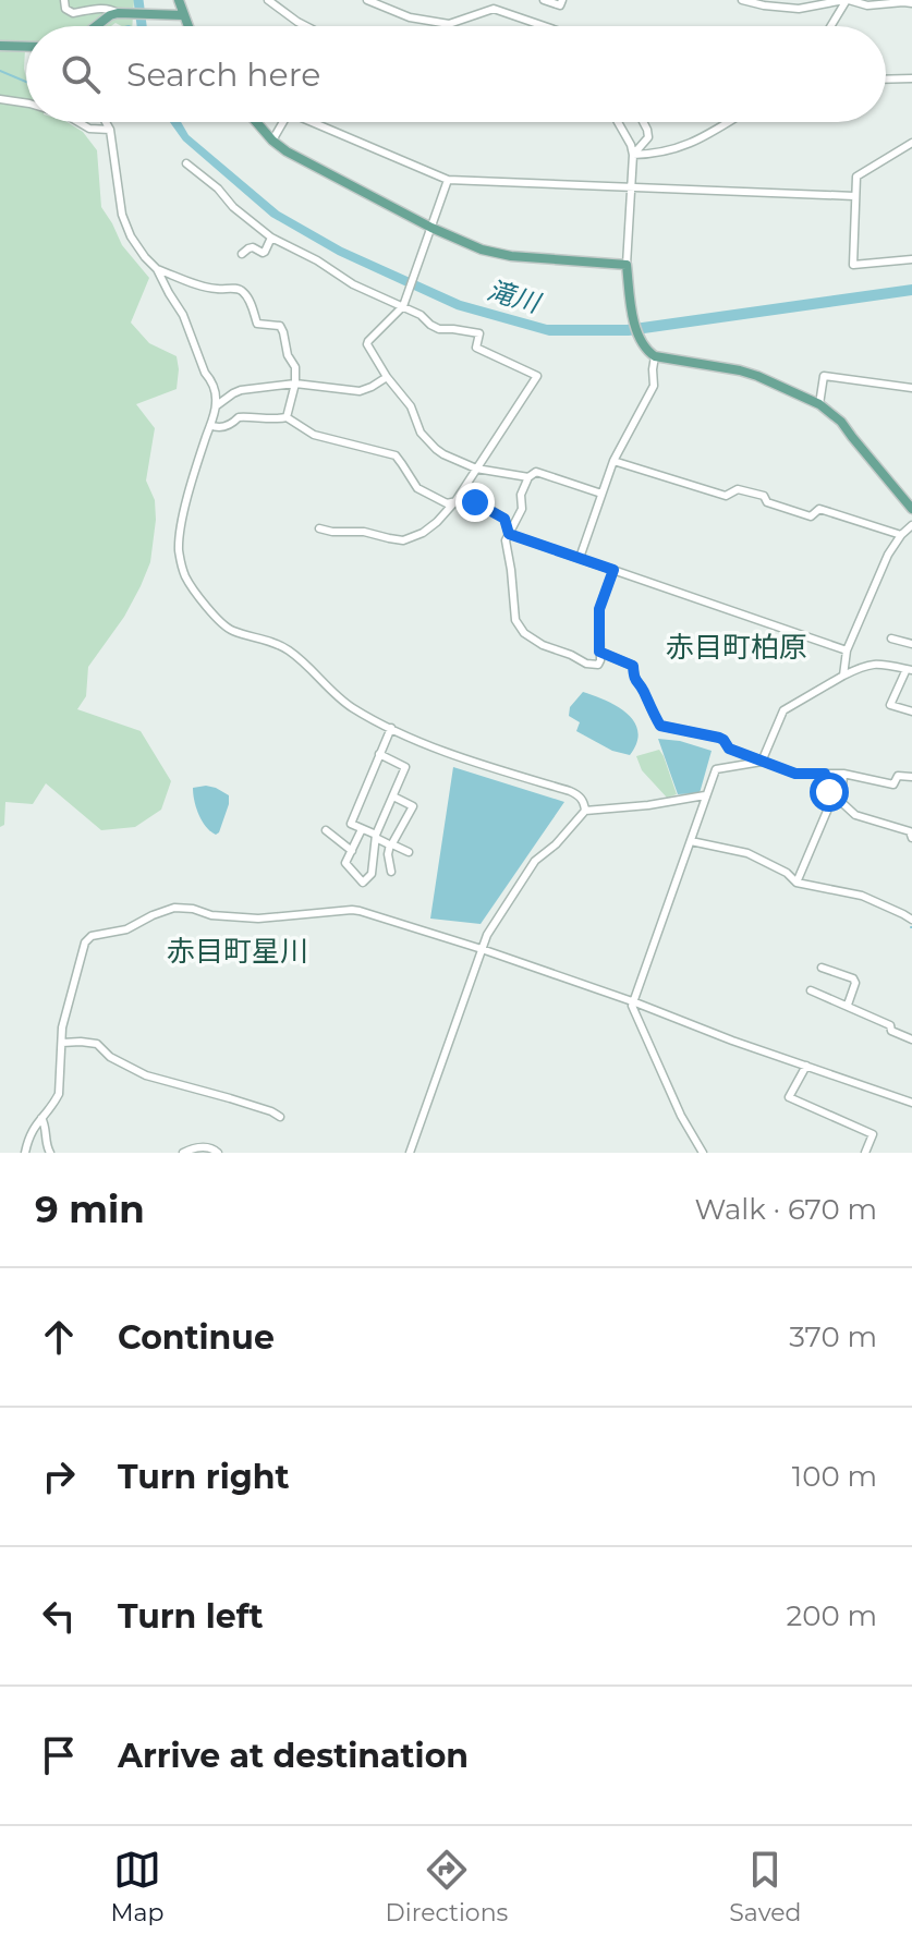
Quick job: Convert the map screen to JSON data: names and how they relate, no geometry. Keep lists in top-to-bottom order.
{
  "districts": ["赤目町柏原", "赤目町星川"],
  "water": ["滝川"],
  "page": {
    "search": "Search here",
    "heading": ["9 min", "Walk · 670 m"],
    "list": [
      ["Continue", "370 m"],
      ["Turn right", "100 m"],
      ["Turn left", "200 m"],
      "Arrive at destination"
    ],
    "nav": ["Map", "Directions", "Saved"]
  }
}
